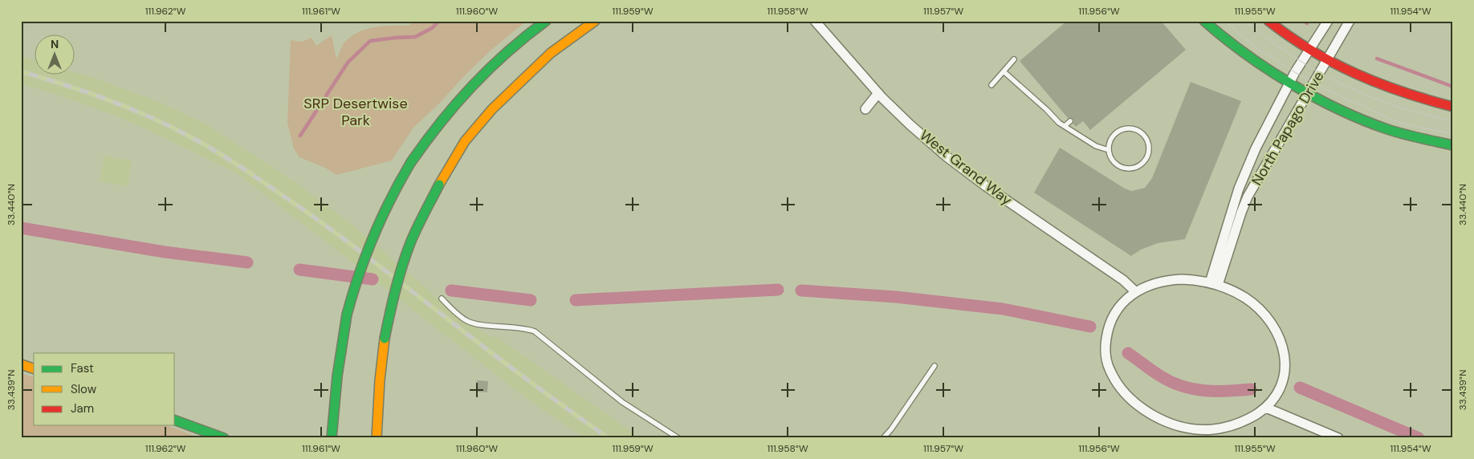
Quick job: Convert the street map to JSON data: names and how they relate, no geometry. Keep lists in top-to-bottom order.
{
  "streets": {
    "street": ["North Papago Drive", "West Grand Way"]
  },
  "parks": ["SRP Desertwise Park"],
  "legend": ["Fast", "Slow", "Jam"],
  "north": "top",
  "coordinates": [
    "111.962°W",
    "111.961°W",
    "111.960°W",
    "111.959°W",
    "111.958°W",
    "111.957°W",
    "111.956°W",
    "111.955°W",
    "111.954°W",
    "33.440°N",
    "33.439°N"
  ]
}
